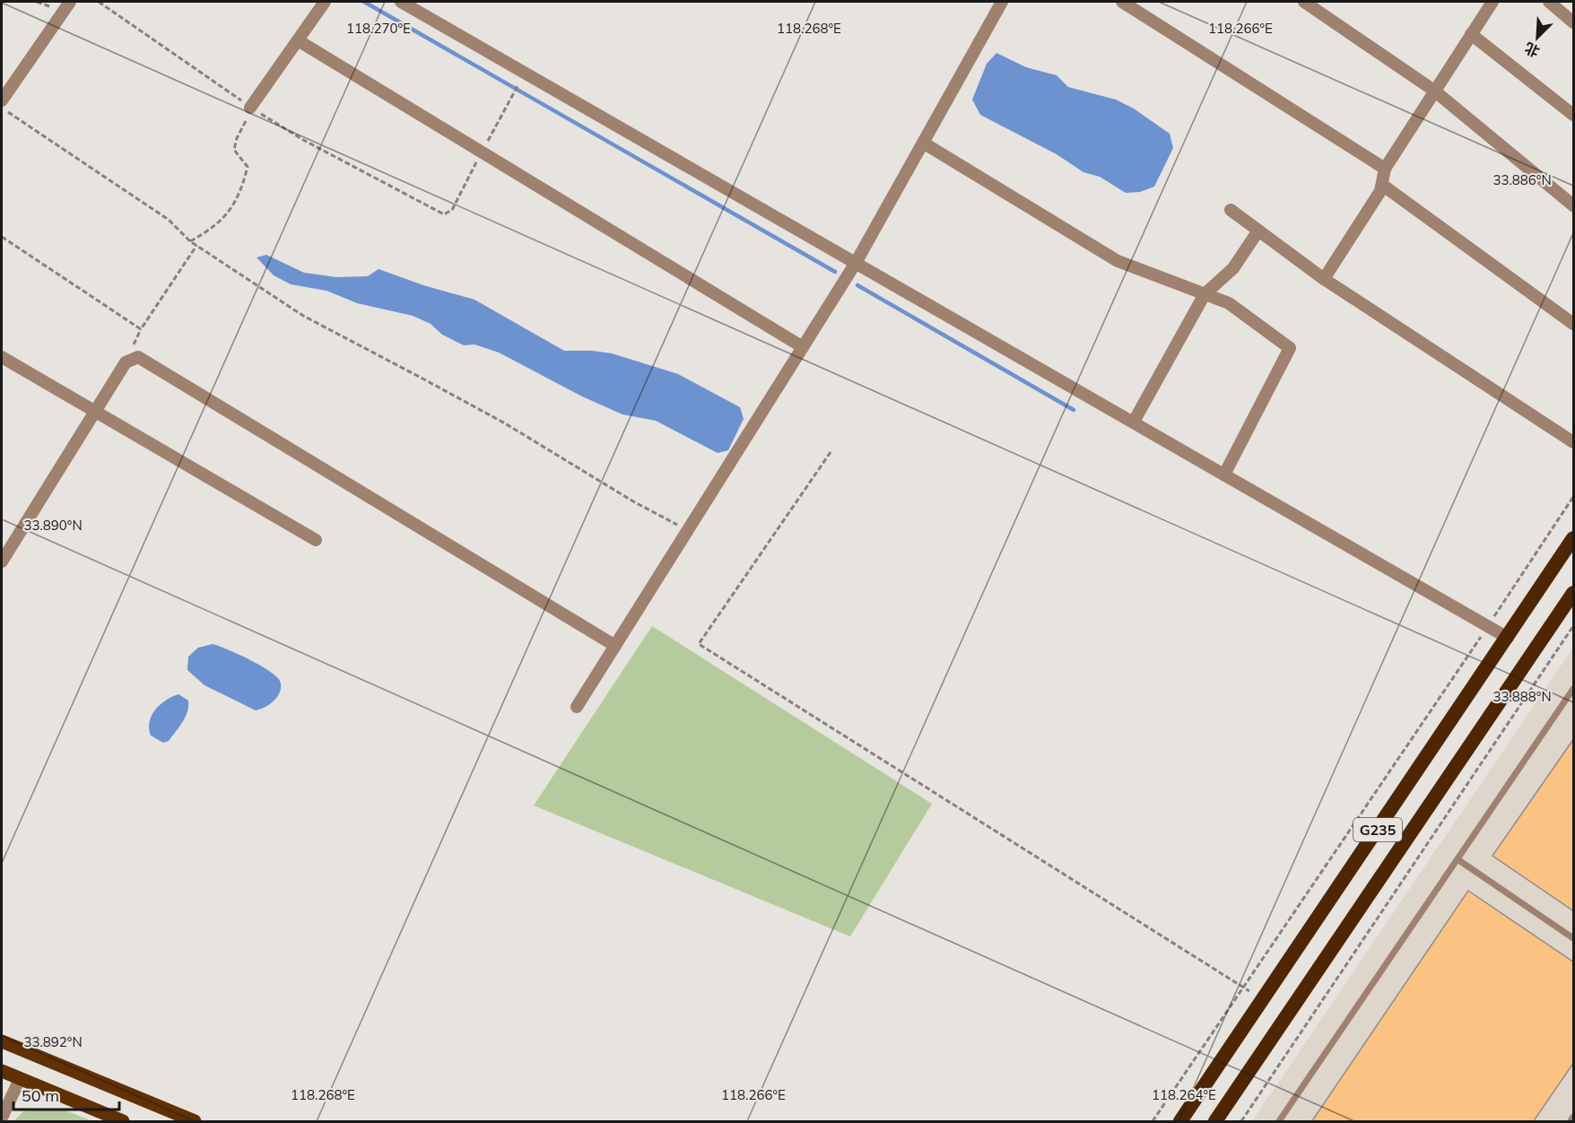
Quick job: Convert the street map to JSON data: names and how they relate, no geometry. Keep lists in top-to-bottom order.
{
  "streets": {
    "highway": ["G235"]
  },
  "scale_bar": "50 m",
  "north": "bottom left",
  "coordinates": [
    "118.266°E",
    "118.270°E",
    "118.268°E",
    "33.886°N",
    "33.890°N",
    "33.888°N",
    "33.892°N",
    "118.264°E"
  ]
}
